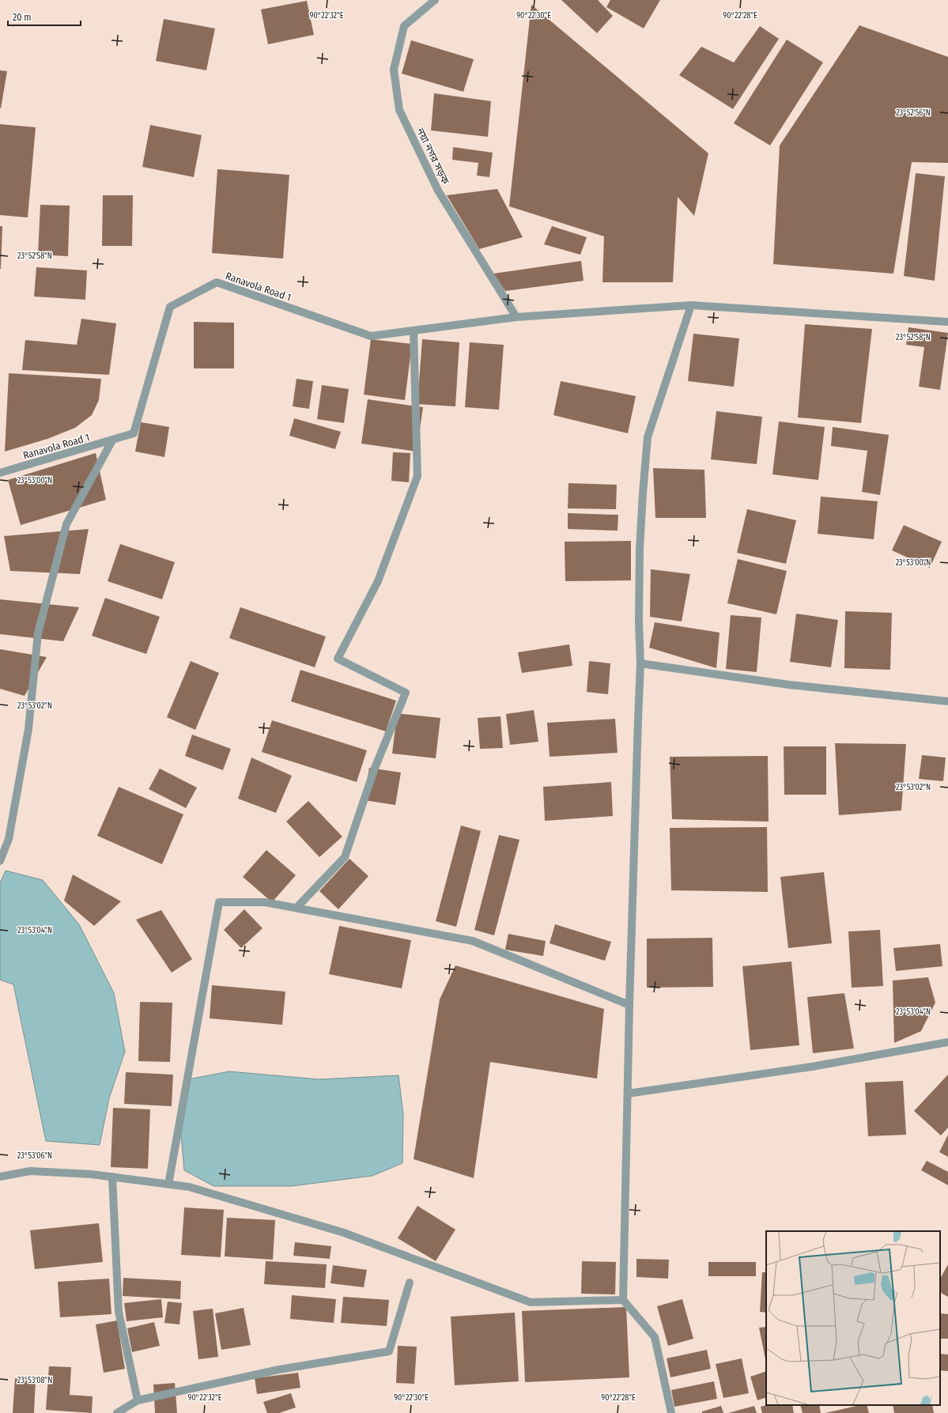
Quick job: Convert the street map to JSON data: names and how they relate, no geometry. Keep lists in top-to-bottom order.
{
  "streets": {
    "street": ["নয়া নগর সড়ক", "Ranavola Road 1"]
  },
  "crossings": [
    ["নয়া নগর সড়ক", "Ranavola Road 1"]
  ],
  "scale_bar": "20 m",
  "coordinates": [
    "90°22'32\"E",
    "90°22'30\"E",
    "90°22'28\"E",
    "23°52'56\"N",
    "23°52'58\"N",
    "23°53'00\"N",
    "23°53'02\"N",
    "23°53'04\"N",
    "23°53'06\"N",
    "23°53'08\"N"
  ]
}
